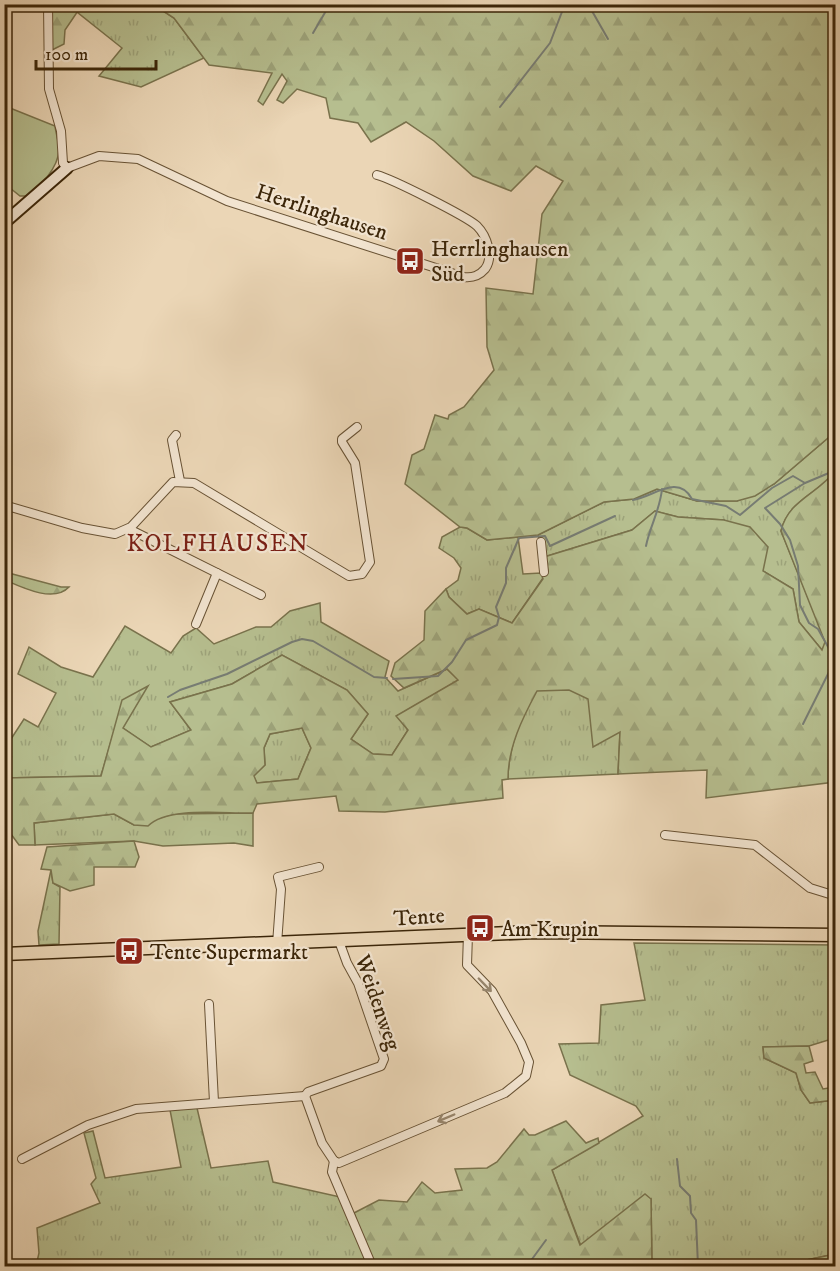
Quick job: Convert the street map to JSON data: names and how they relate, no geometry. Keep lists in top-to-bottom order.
{
  "streets": {
    "main road": ["Tente"],
    "street": ["Herrlinghausen", "Weidenweg"]
  },
  "crossings": [
    ["Tente", "Weidenweg"]
  ],
  "districts": ["KOLFHAUSEN"],
  "places": {
    "bus stop": ["Herrlinghausen Süd", "Am Krupin", "Tente Supermarkt"]
  },
  "scale_bar": "100 m"
}
